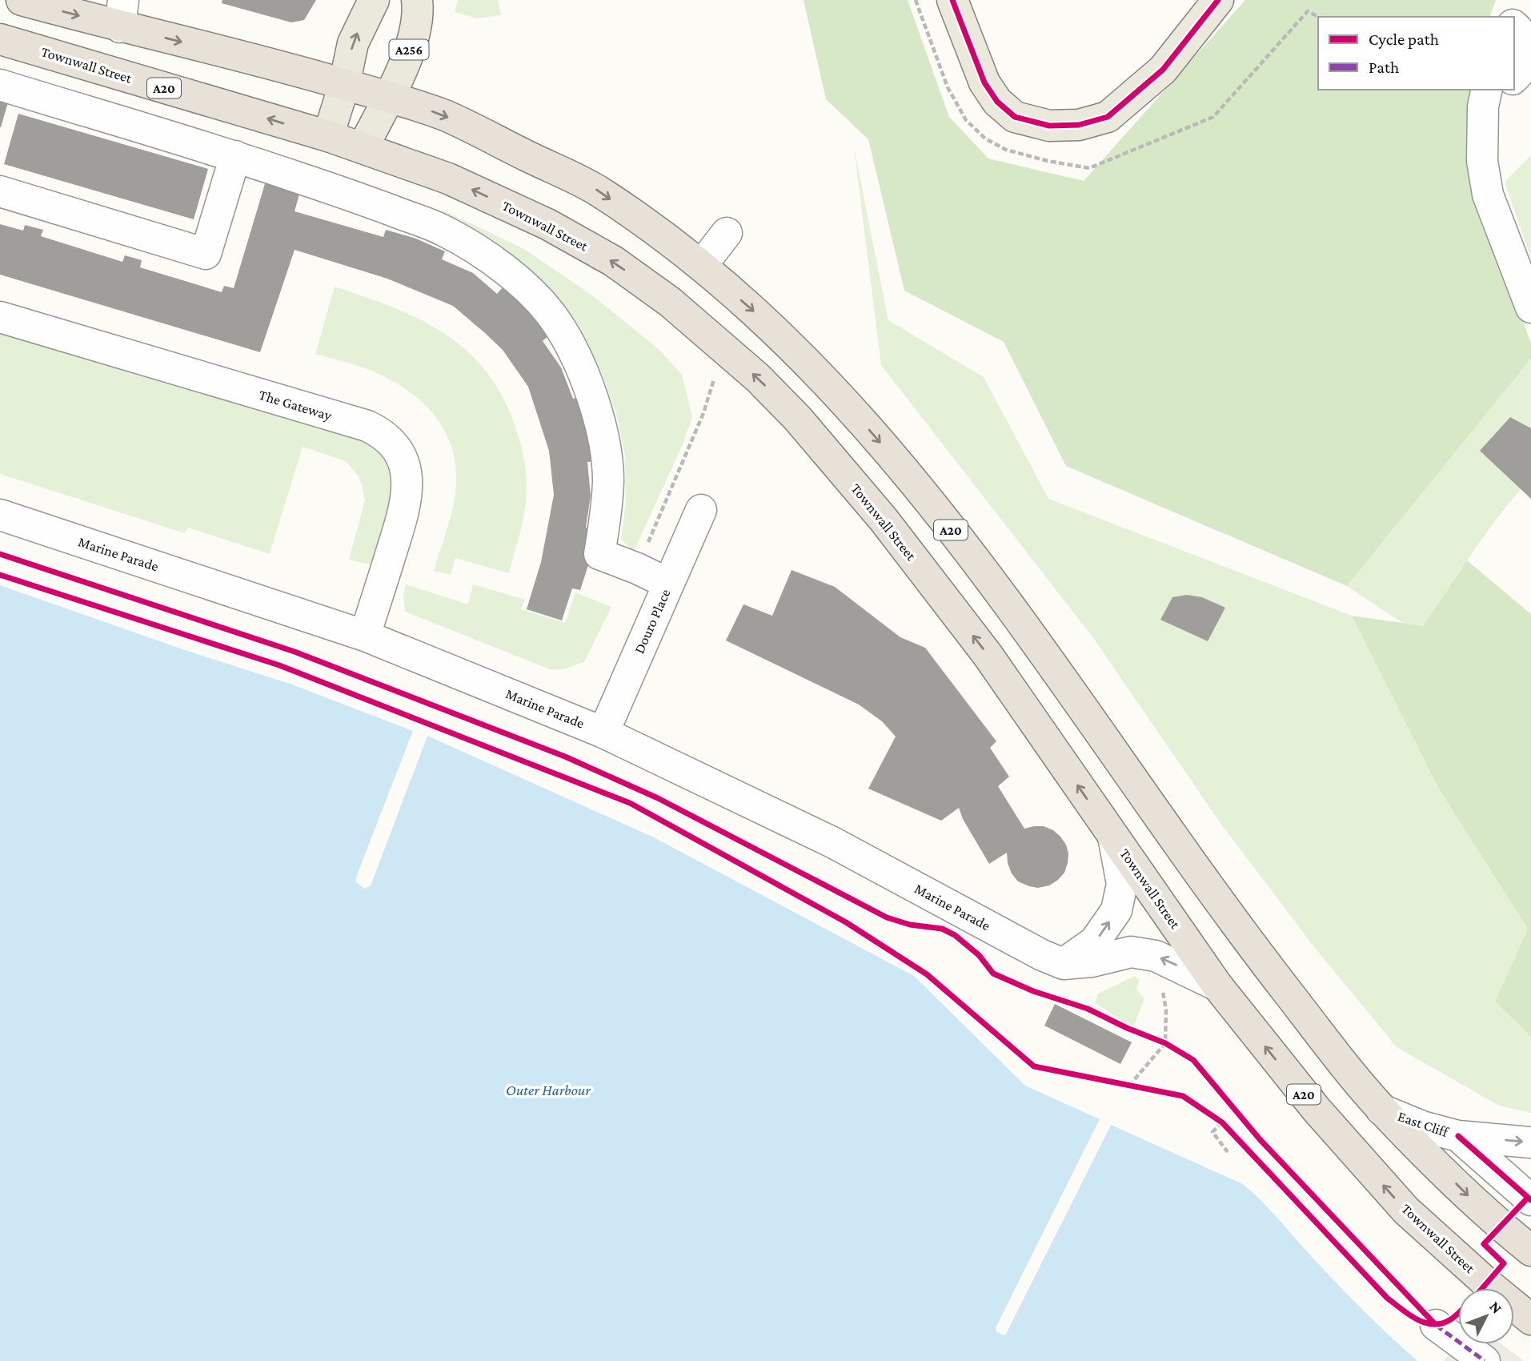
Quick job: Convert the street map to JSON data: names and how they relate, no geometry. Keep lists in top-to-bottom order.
{
  "streets": {
    "highway": ["Townwall Street", "A20"],
    "main road": ["A256"],
    "street": [
      "The Gateway",
      "Marine Parade",
      "Douro Place",
      "East Cliff"
    ]
  },
  "crossings": [
    ["A256", "Townwall Street"],
    ["A256", "A20"],
    ["Townwall Street", "Marine Parade"],
    ["A20", "East Cliff"],
    ["The Gateway", "Marine Parade"],
    ["Marine Parade", "Douro Place"]
  ],
  "one_way": ["East Cliff"],
  "water": ["Outer Harbour"],
  "legend": ["Cycle path", "Path"],
  "north": "top right"
}
